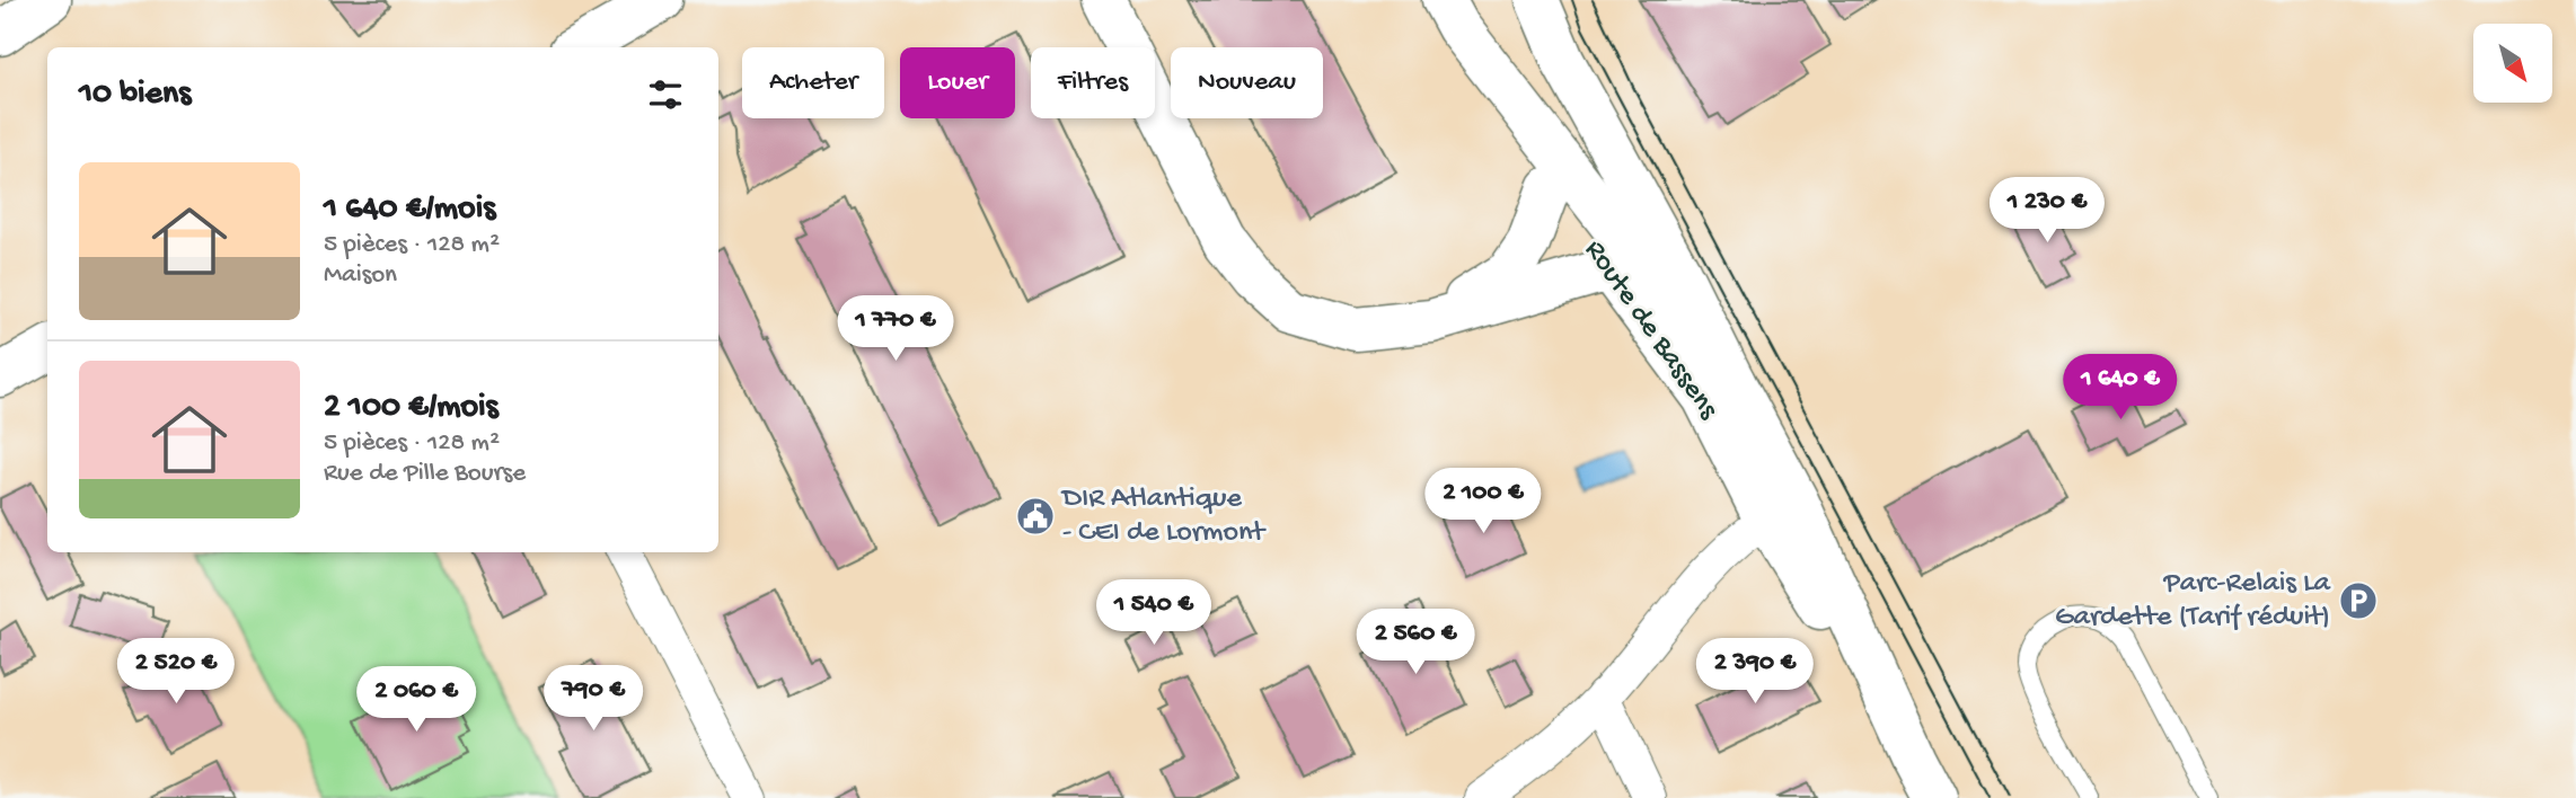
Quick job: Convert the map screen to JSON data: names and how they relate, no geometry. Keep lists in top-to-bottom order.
{
  "streets": {
    "main road": ["Route de Bassens"]
  },
  "places": {
    "public building": ["DIR Atlantique - CEI de Lormont"],
    "parking": ["Parc-Relais La Gardette (Tarif réduit)"]
  },
  "north": "bottom right",
  "page": {
    "chip": [
      "Acheter",
      "Louer",
      "Filtres",
      "Nouveau"
    ],
    "heading": "10 biens",
    "list": [
      {
        "name": "1 640 €/mois",
        "note": "5 pièces · 128 m² · Maison"
      },
      {
        "name": "2 100 €/mois",
        "note": "5 pièces · 128 m² · Rue de Pille Bourse"
      }
    ],
    "price": [
      "1 230 €",
      "1 770 €",
      "1 640 €",
      "2 100 €",
      "1 540 €",
      "2 560 €",
      "2 520 €",
      "2 390 €",
      "790 €",
      "2 060 €"
    ]
  }
}
